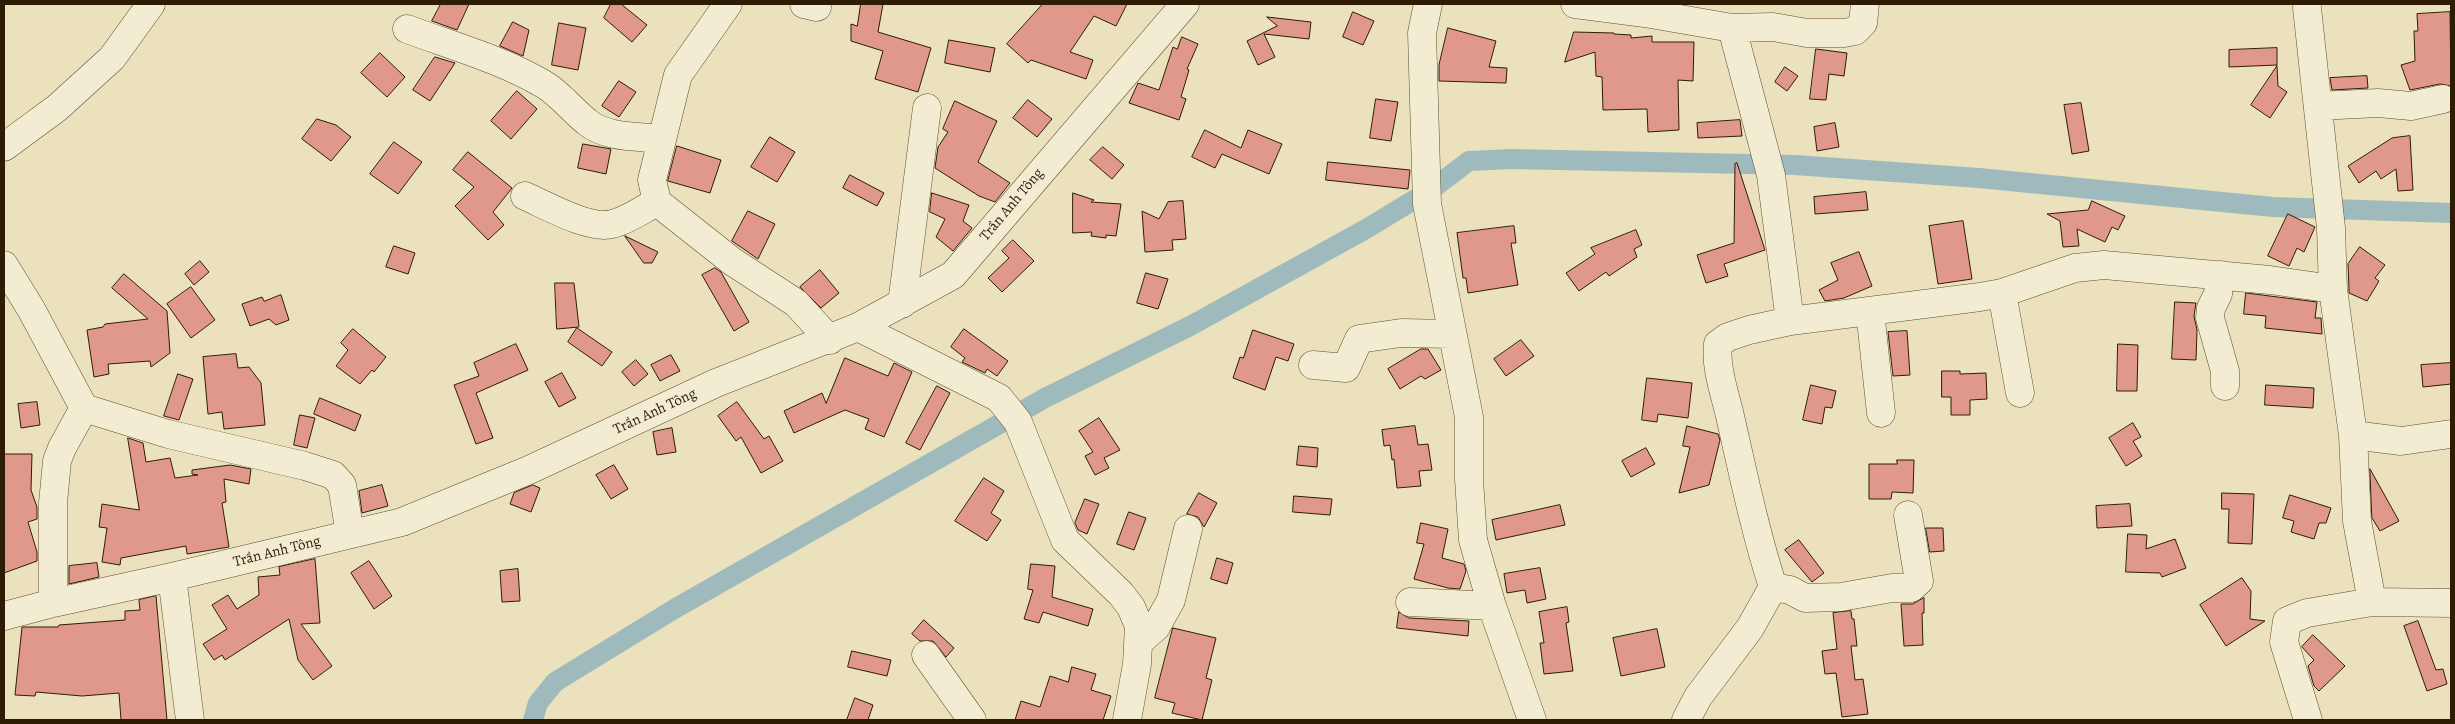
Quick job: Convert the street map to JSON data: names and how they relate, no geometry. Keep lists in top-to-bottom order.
{
  "streets": {
    "street": ["Trần Anh Tông"]
  }
}
